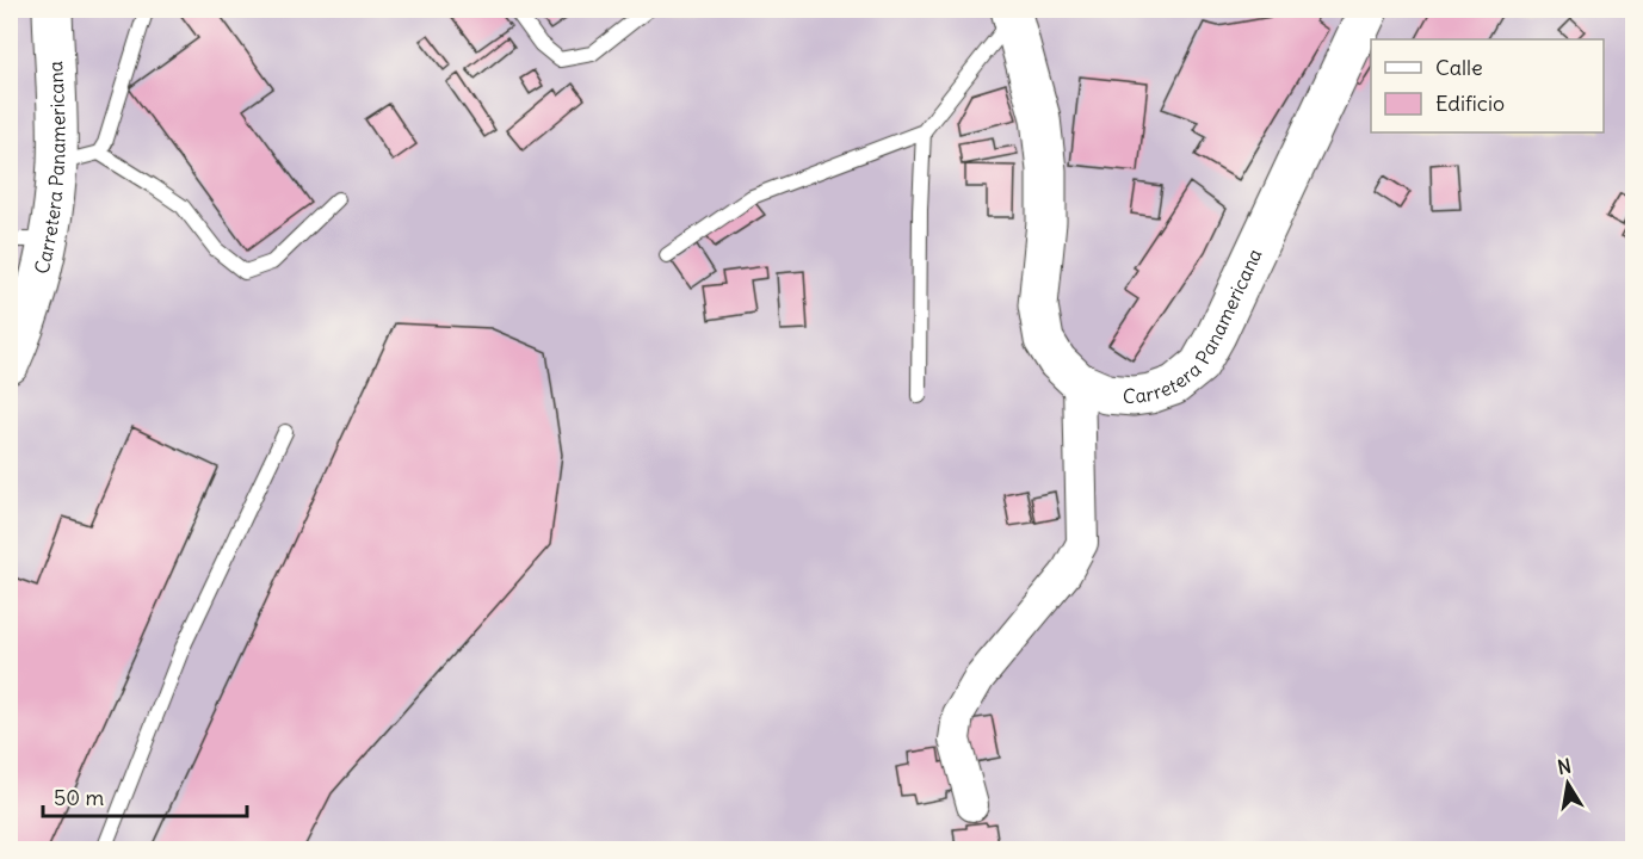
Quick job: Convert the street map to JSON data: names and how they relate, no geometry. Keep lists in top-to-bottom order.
{
  "streets": {
    "highway": ["Carretera Panamericana"]
  },
  "legend": ["Calle", "Edificio"],
  "scale_bar": "50 m",
  "north": "top"
}
